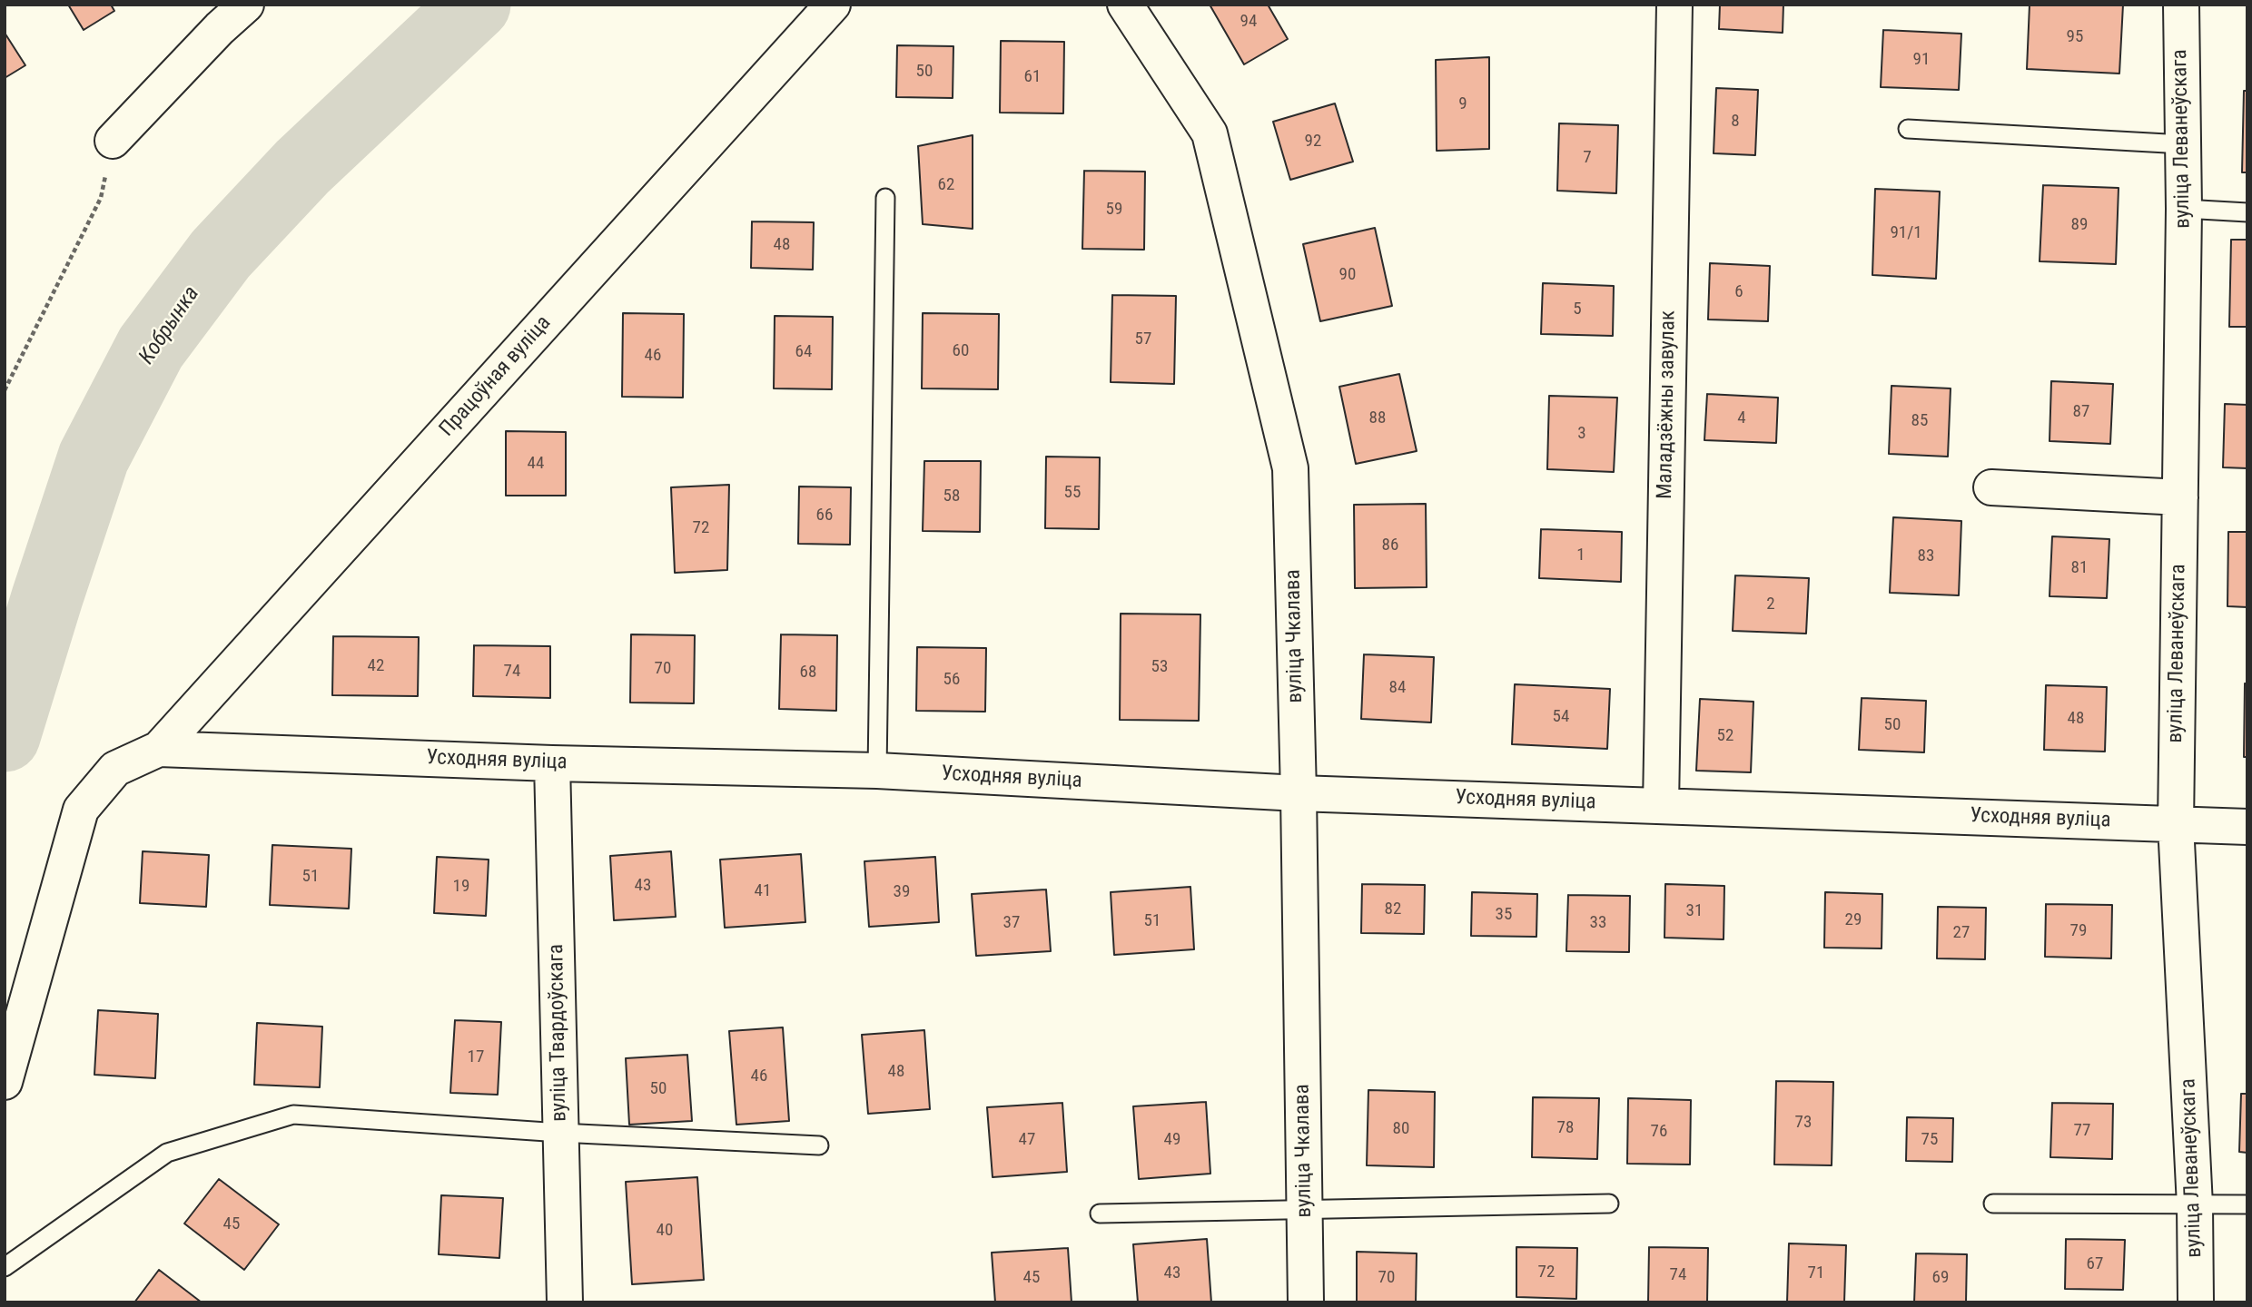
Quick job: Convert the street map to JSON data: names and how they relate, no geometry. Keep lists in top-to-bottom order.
{
  "streets": {
    "street": [
      "вуліца Леванеўскага",
      "Працоўная вуліца",
      "Маладзёжны завулак",
      "вуліца Чкалава",
      "Усходняя вуліца",
      "вуліца Твардоўскага"
    ]
  },
  "crossings": [
    ["вуліца Леванеўскага", "Усходняя вуліца"],
    ["Працоўная вуліца", "Усходняя вуліца"],
    ["Маладзёжны завулак", "Усходняя вуліца"],
    ["вуліца Чкалава", "Усходняя вуліца"],
    ["Усходняя вуліца", "вуліца Твардоўскага"]
  ],
  "water": ["Кобрынка"],
  "house_numbers": [
    "94",
    "95",
    "91",
    "50",
    "61",
    "9",
    "8",
    "92",
    "7",
    "62",
    "59",
    "89",
    "91/1",
    "48",
    "90",
    "6",
    "5",
    "57",
    "60",
    "64",
    "46",
    "87",
    "88",
    "4",
    "85",
    "3",
    "44",
    "55",
    "58",
    "66",
    "72",
    "86",
    "1",
    "83",
    "81",
    "2",
    "42",
    "53",
    "70",
    "74",
    "68",
    "56",
    "84",
    "54",
    "48",
    "50",
    "52",
    "51",
    "43",
    "19",
    "41",
    "39",
    "82",
    "31",
    "35",
    "29",
    "51",
    "37",
    "33",
    "79",
    "27",
    "17",
    "48",
    "46",
    "50",
    "73",
    "78",
    "80",
    "77",
    "76",
    "47",
    "49",
    "75",
    "45",
    "40",
    "67",
    "72",
    "43",
    "71",
    "74",
    "45",
    "70",
    "69"
  ]
}
